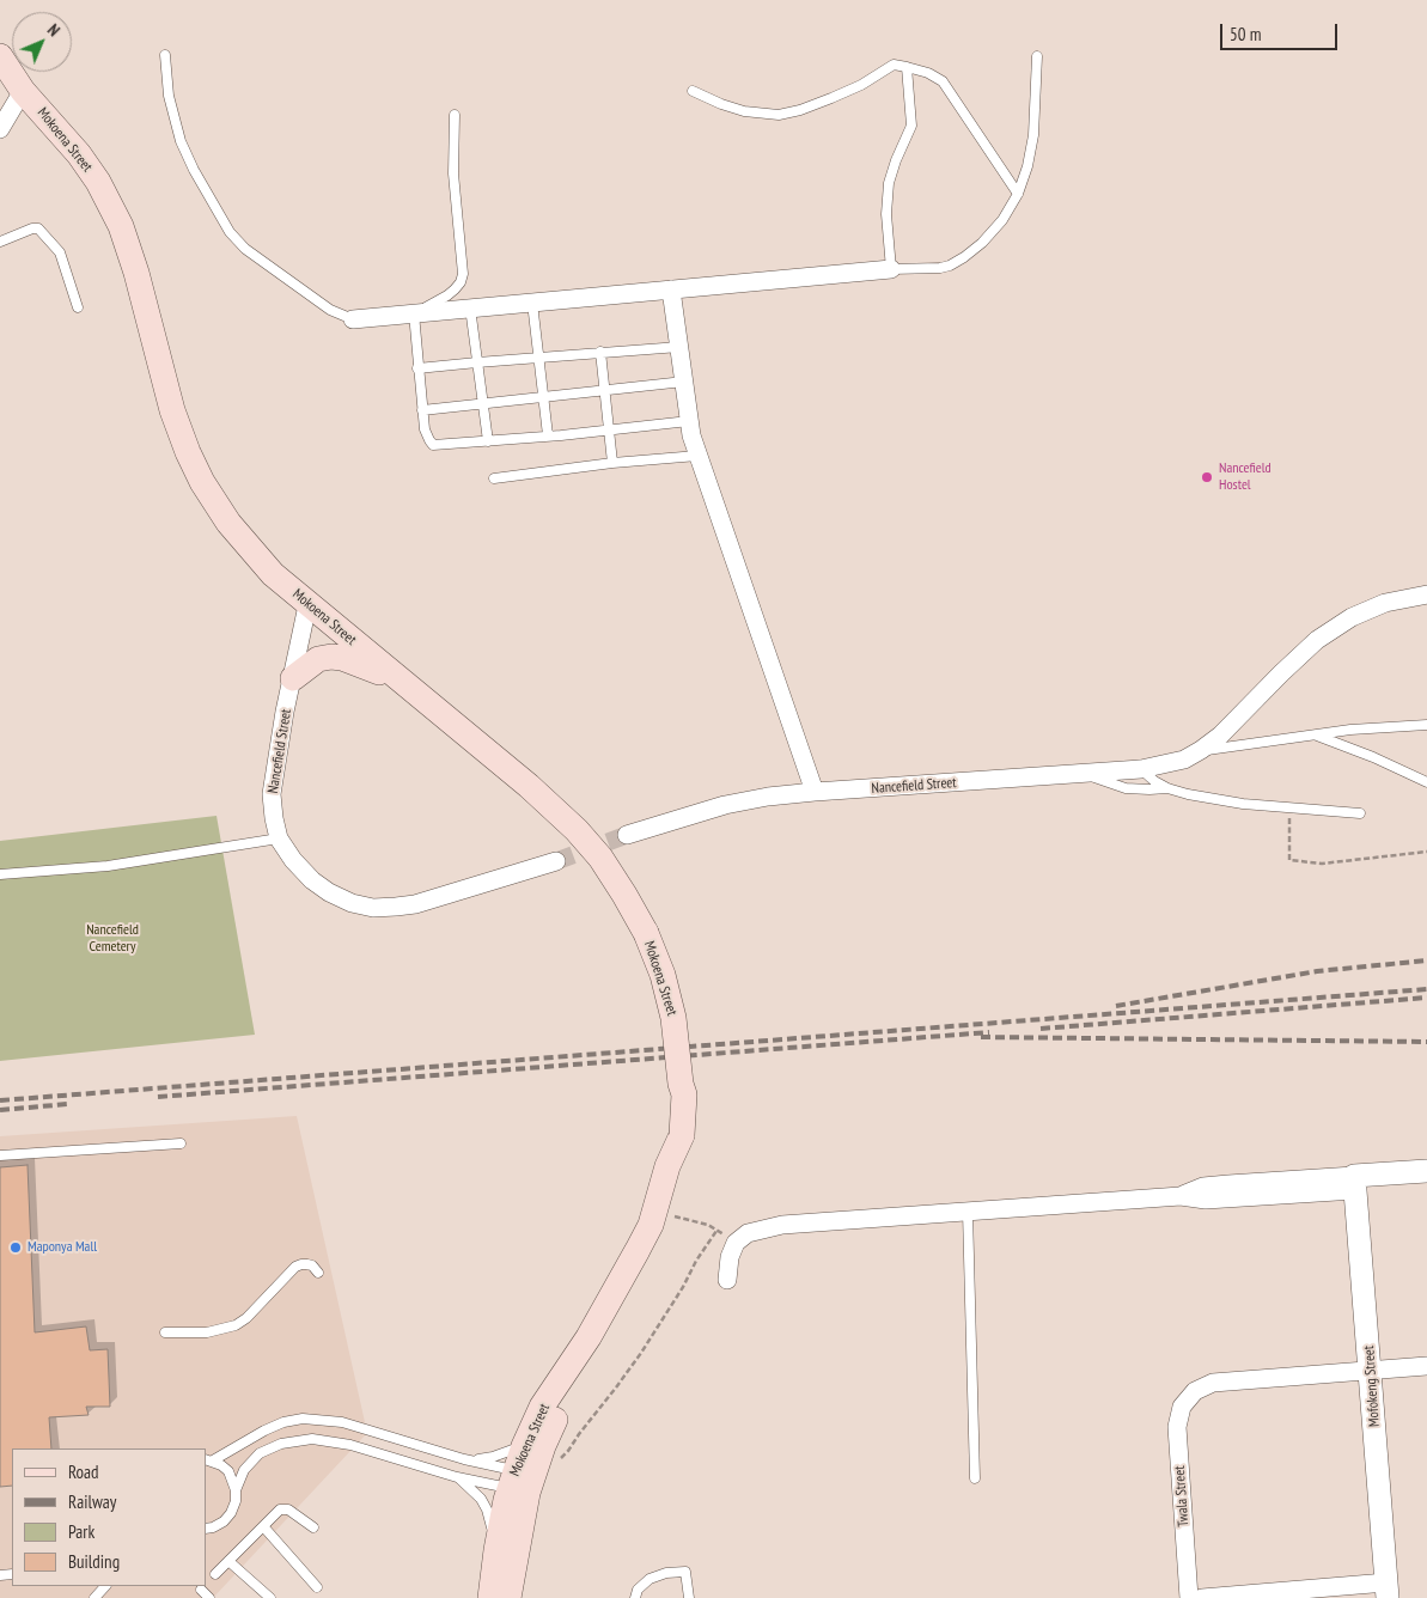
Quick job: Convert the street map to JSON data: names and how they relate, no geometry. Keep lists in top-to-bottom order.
{
  "streets": {
    "main road": ["Mokoena Street"],
    "street": ["Nancefield Street", "Mofokeng Street", "Twala Street"]
  },
  "crossings": [
    ["Mokoena Street", "Nancefield Street"],
    ["Mofokeng Street", "Twala Street"]
  ],
  "parks": ["Nancefield Cemetery"],
  "places": ["Nancefield Hostel", "Maponya Mall"],
  "legend": [
    "Road",
    "Railway",
    "Park",
    "Building"
  ],
  "scale_bar": "50 m",
  "north": "top right"
}
